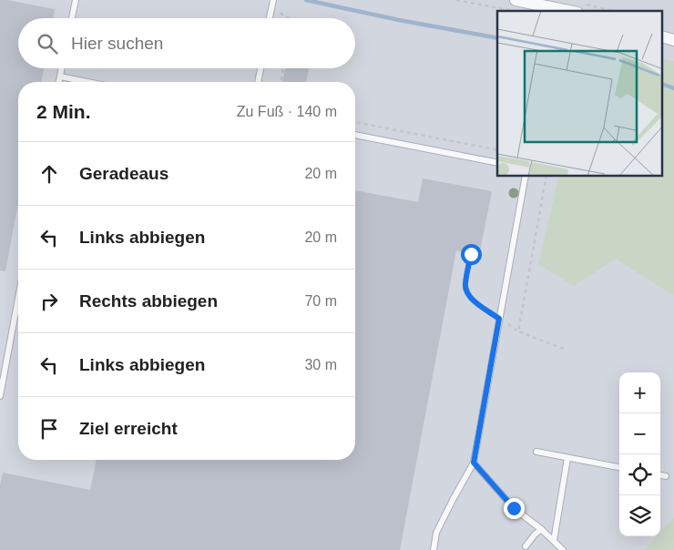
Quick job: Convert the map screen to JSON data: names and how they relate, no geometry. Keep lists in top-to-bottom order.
{
  "page": {
    "search": "Hier suchen",
    "heading": ["2 Min.", "Zu Fuß · 140 m"],
    "list": [
      ["Geradeaus", "20 m"],
      ["Links abbiegen", "20 m"],
      ["Rechts abbiegen", "70 m"],
      ["Links abbiegen", "30 m"],
      "Ziel erreicht"
    ],
    "map_buttons": ["+", "−"]
  }
}
